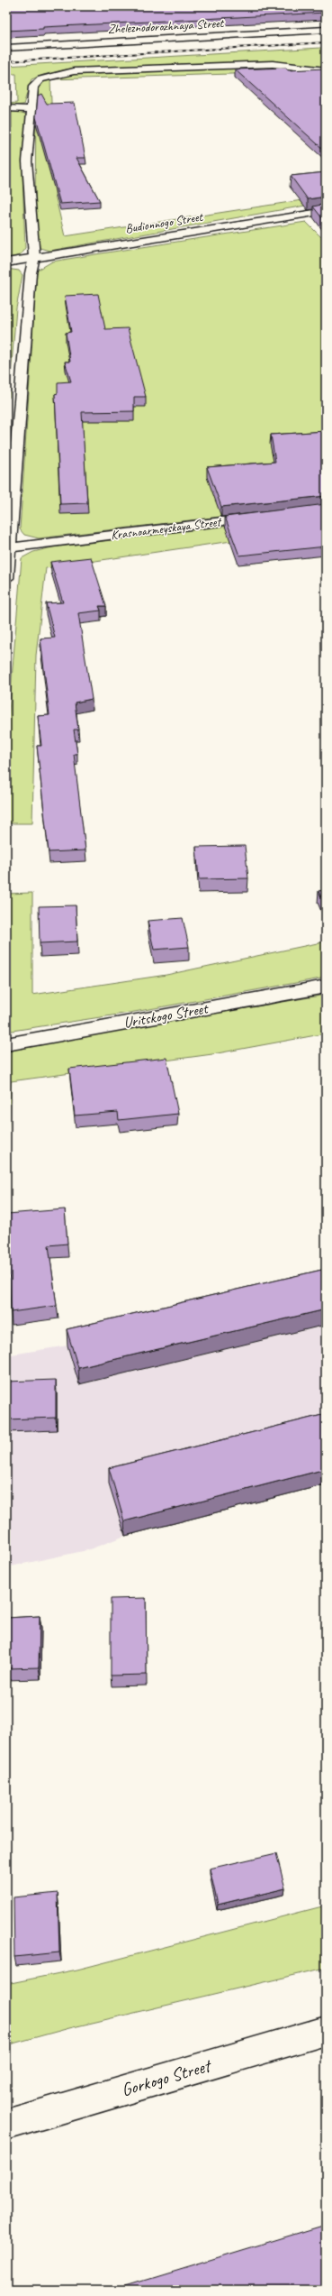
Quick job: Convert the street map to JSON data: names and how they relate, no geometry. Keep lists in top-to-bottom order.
{
  "streets": {
    "street": [
      "Zheleznodorozhnaya Street",
      "Budionnogo Street",
      "Krasnoarmeyskaya Street",
      "Uritskogo Street",
      "Gorkogo Street"
    ]
  }
}
